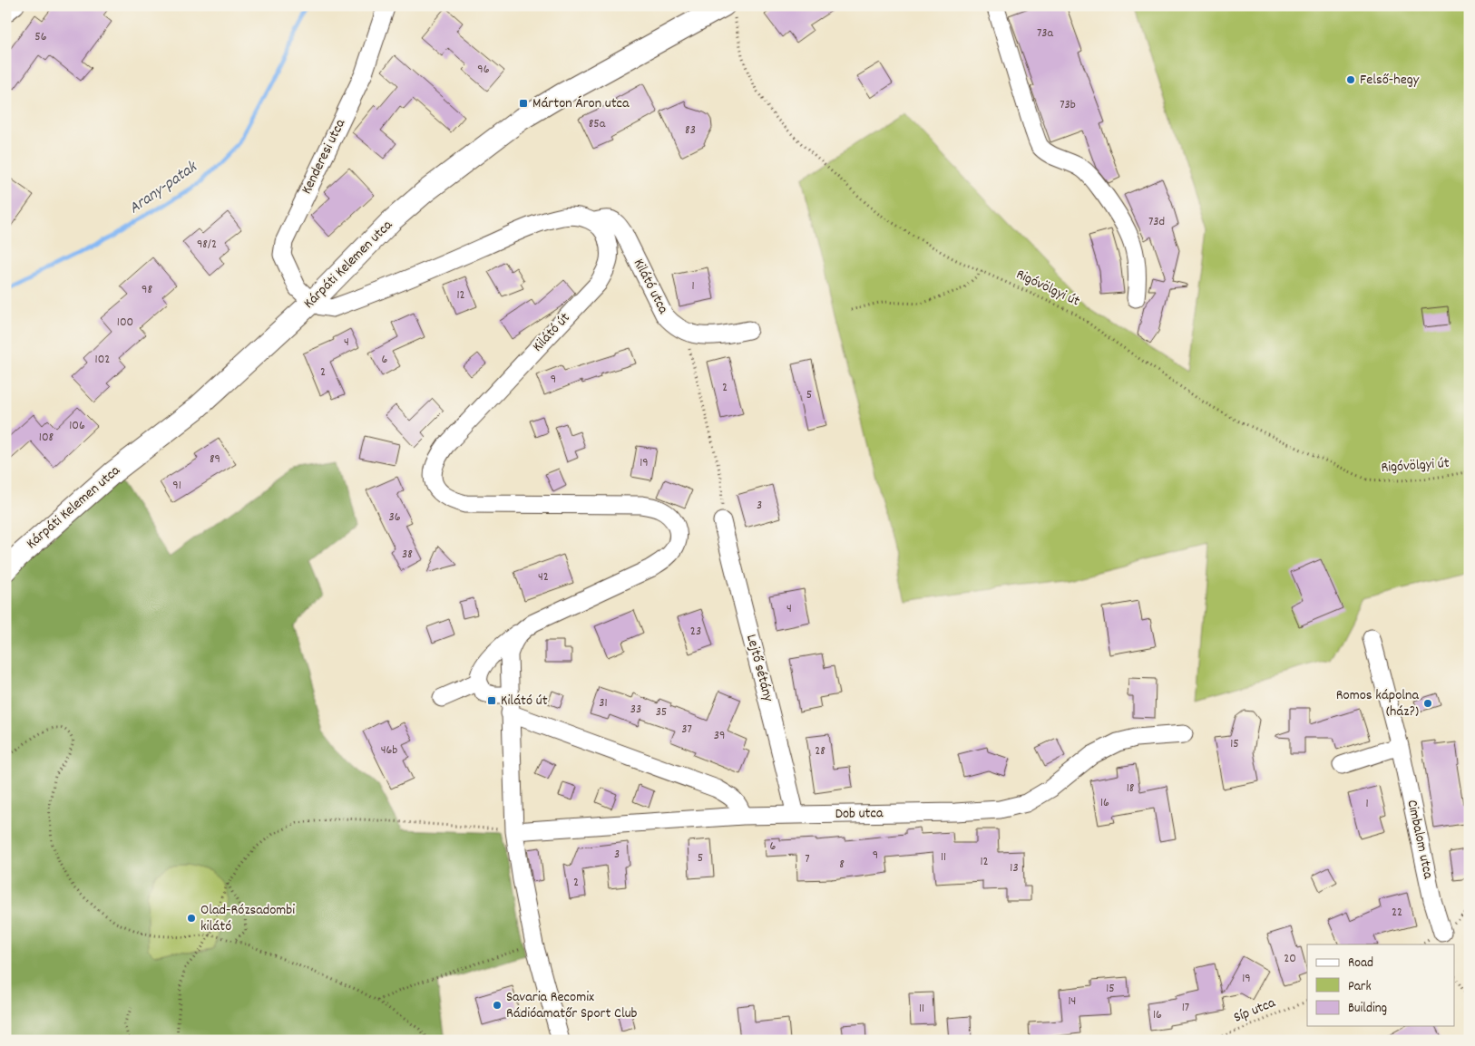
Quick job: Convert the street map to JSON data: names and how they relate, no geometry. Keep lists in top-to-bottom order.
{
  "streets": {
    "street": [
      "Kenderesi utca",
      "Kárpáti Kelemen utca",
      "Kilátó utca",
      "Kilátó út",
      "Lejtő sétány",
      "Dob utca",
      "Cimbalom utca"
    ],
    "path": ["Rigóvölgyi út", "Síp utca"]
  },
  "crossings": [
    ["Kenderesi utca", "Kárpáti Kelemen utca"],
    ["Kárpáti Kelemen utca", "Rigóvölgyi út"],
    ["Kilátó utca", "Kilátó út"],
    ["Lejtő sétány", "Dob utca"]
  ],
  "water": ["Arany-patak"],
  "places": {
    "other": [
      "Felső-hegy",
      "Romos kápolna (ház?)",
      "Olad-Rózsadombi kilátó",
      "Savaria Recomix Rádióamatőr Sport Club"
    ],
    "transit": ["Márton Áron utca", "Kilátó út"]
  },
  "house_numbers": [
    "73a",
    "56",
    "96",
    "73b",
    "85a",
    "83",
    "73d",
    "98/2",
    "1",
    "98",
    "12",
    "100",
    "4",
    "102",
    "6",
    "2",
    "9",
    "2",
    "5",
    "106",
    "108",
    "89",
    "19",
    "91",
    "3",
    "36",
    "38",
    "42",
    "4",
    "23",
    "31",
    "33",
    "35",
    "37",
    "39",
    "15",
    "46b",
    "28",
    "18",
    "16",
    "1",
    "6",
    "3",
    "9",
    "11",
    "5",
    "7",
    "12",
    "8",
    "13",
    "2",
    "22",
    "20",
    "19",
    "15",
    "14",
    "17",
    "11",
    "16"
  ],
  "legend": ["Road", "Park", "Building"]
}
